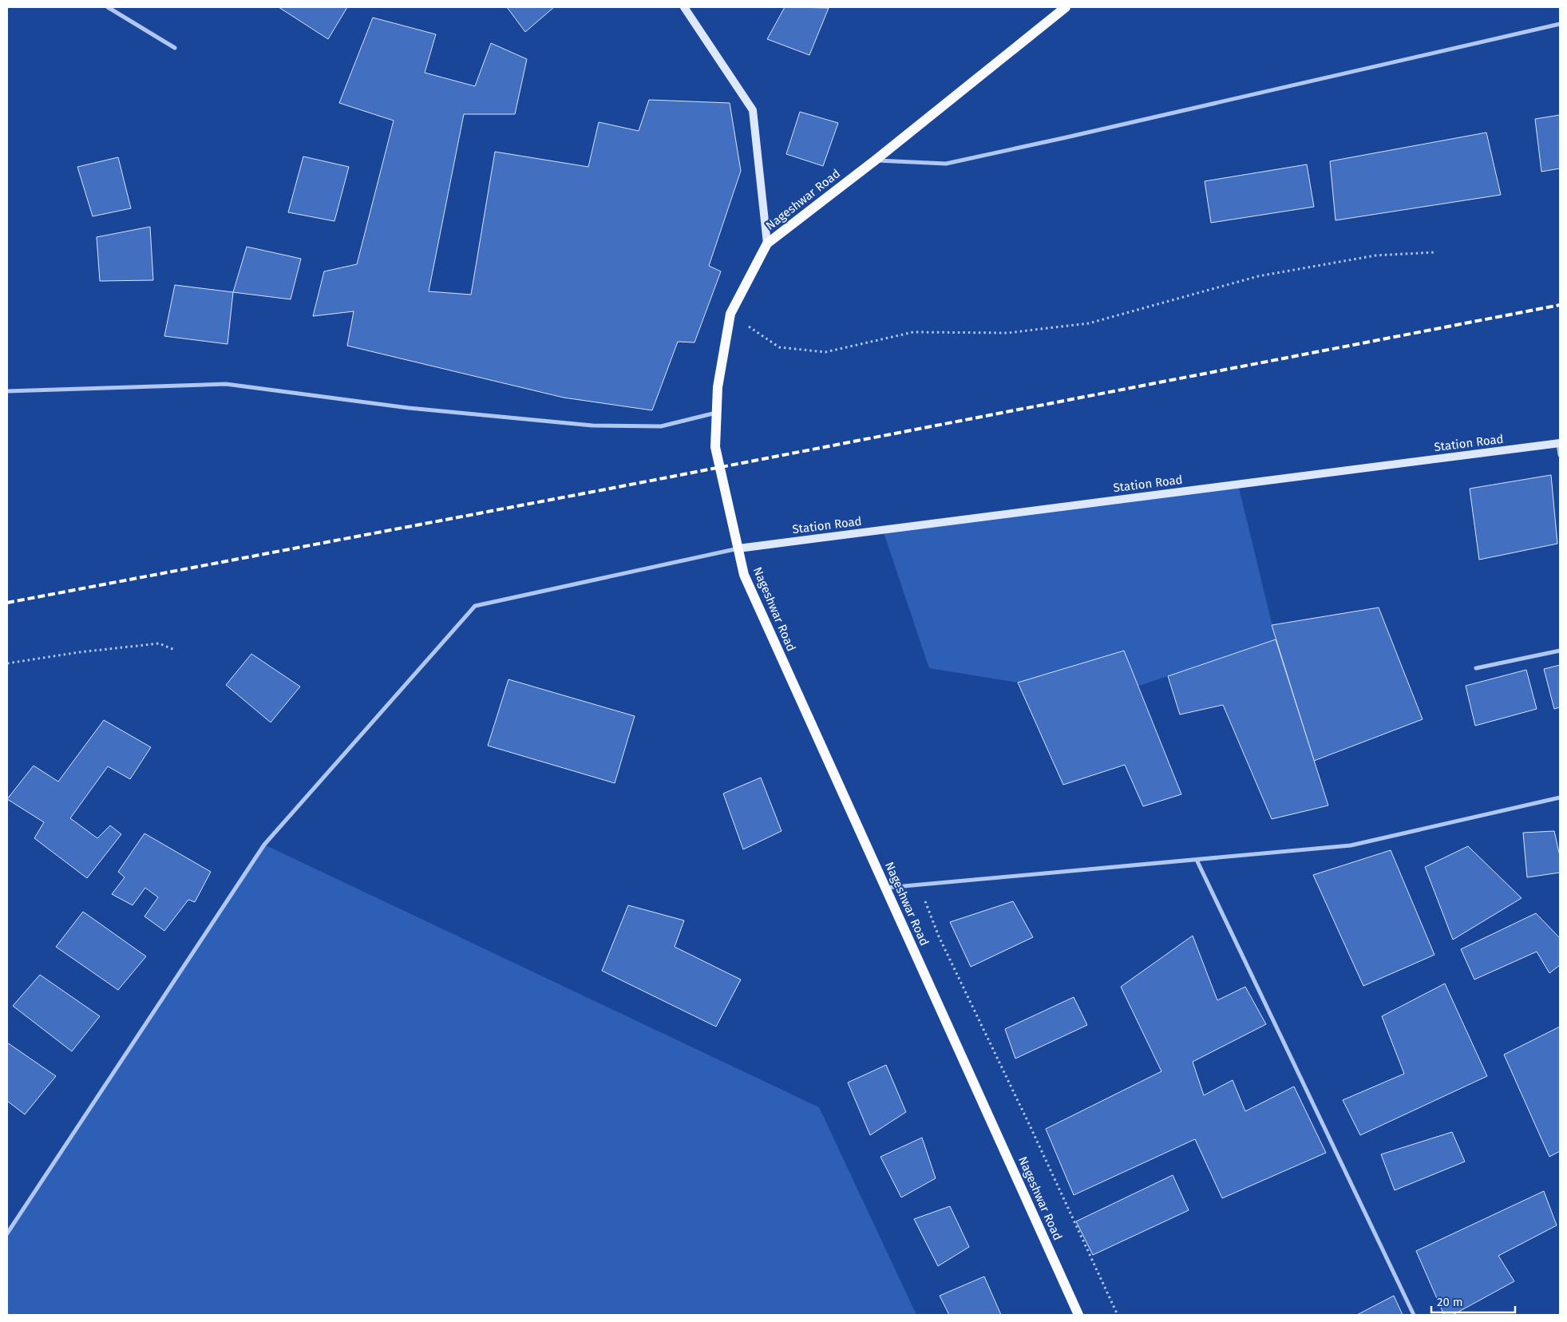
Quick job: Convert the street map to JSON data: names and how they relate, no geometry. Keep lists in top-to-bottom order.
{
  "streets": {
    "main road": ["Nageshwar Road"],
    "street": ["Station Road"]
  },
  "crossings": [
    ["Nageshwar Road", "Station Road"]
  ],
  "scale_bar": "20 m"
}
